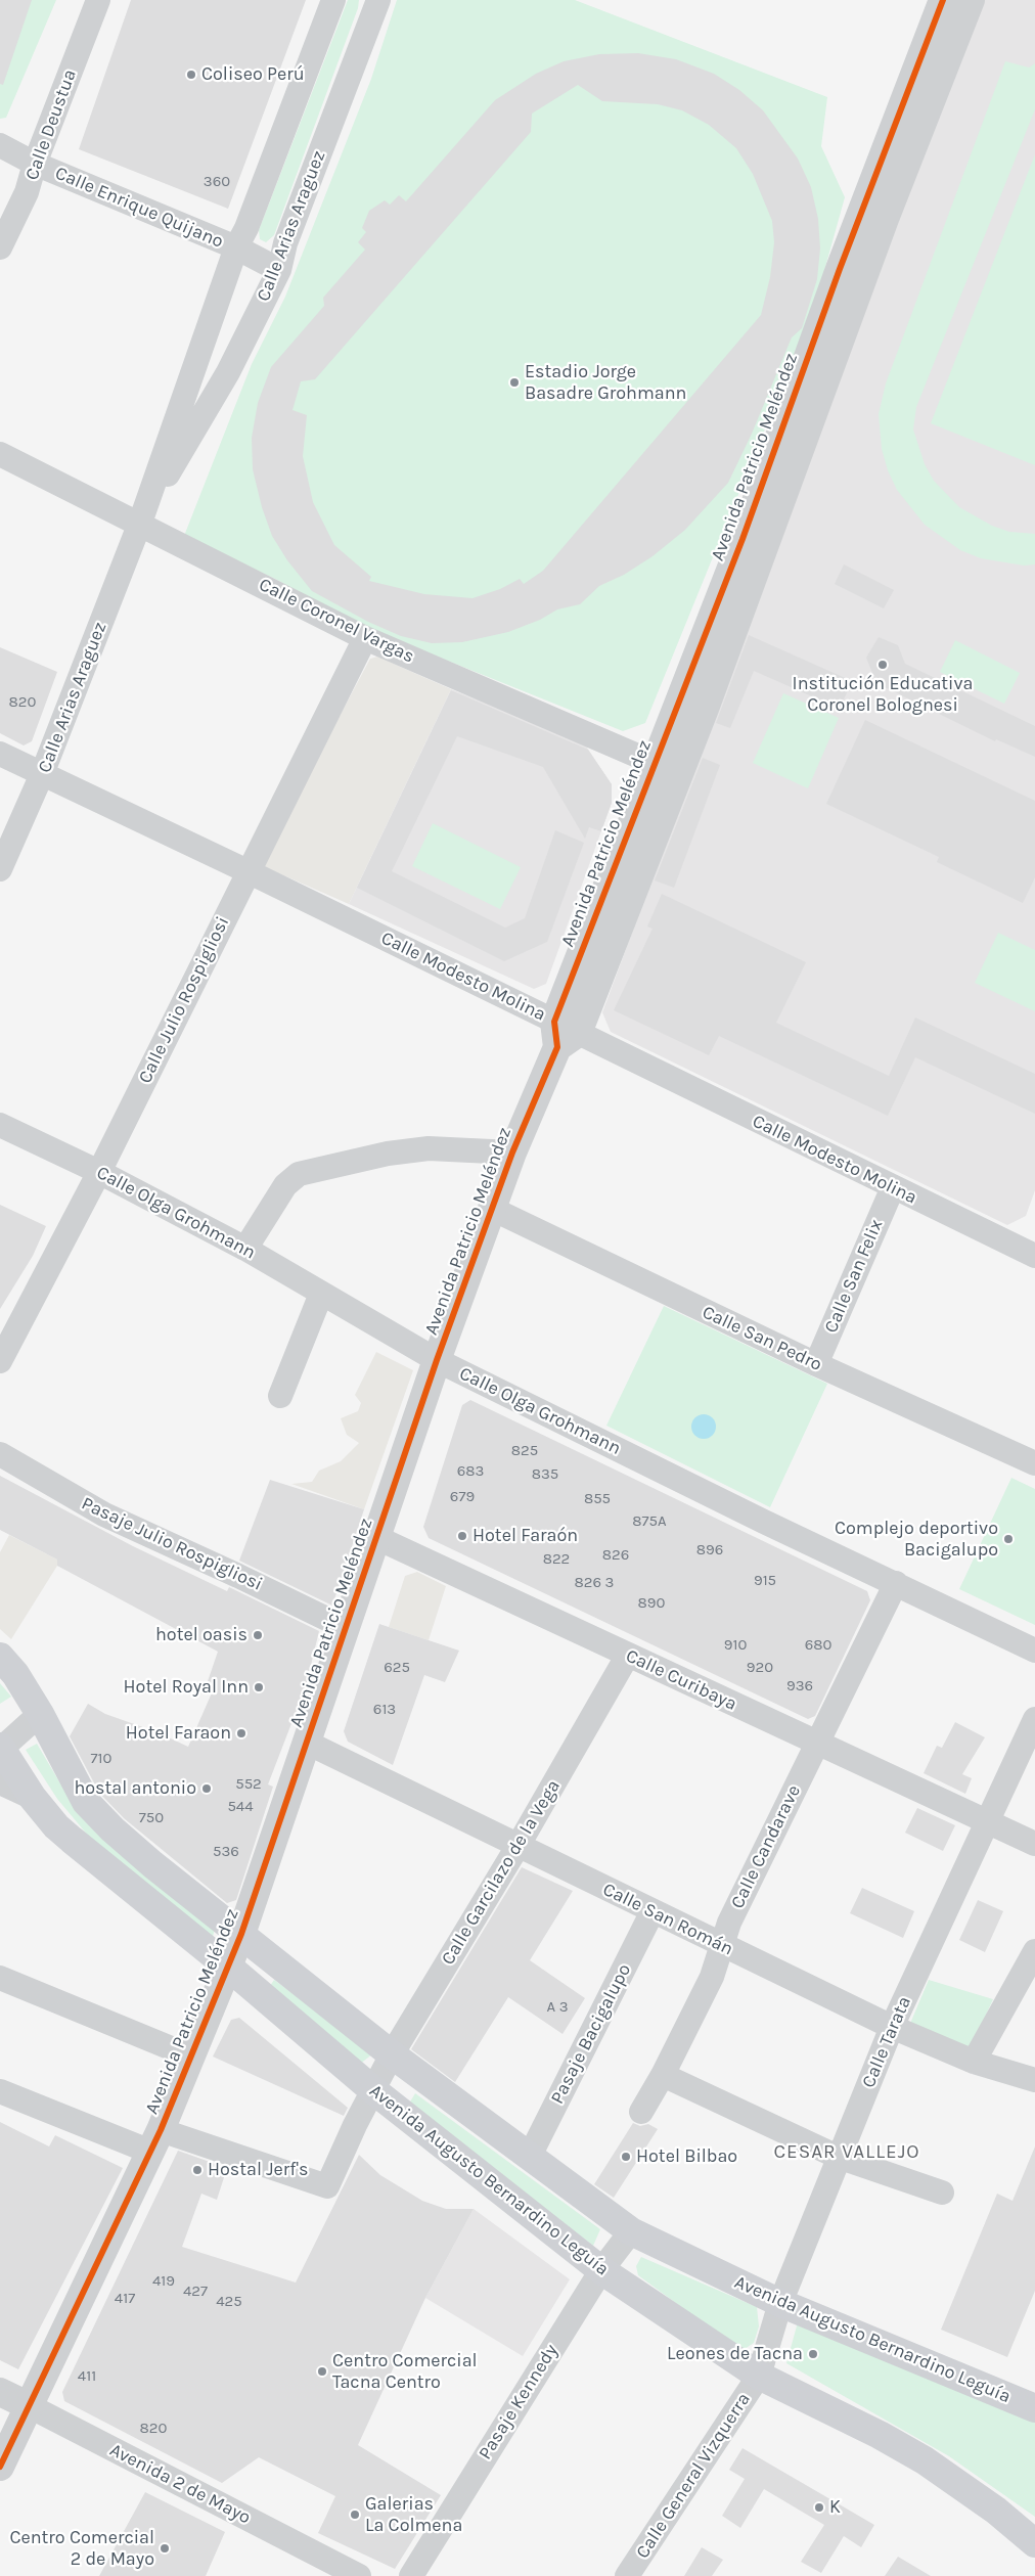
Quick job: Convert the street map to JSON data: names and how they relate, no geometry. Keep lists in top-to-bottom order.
{
  "streets": {
    "main road": ["Avenida Augusto Bernardino Leguía"],
    "street": [
      "Calle Deustua",
      "Calle Enrique Quijano",
      "Calle Arias Araguez",
      "Avenida Patricio Meléndez",
      "Calle Coronel Vargas",
      "Calle Modesto Molina",
      "Calle Julio Rospigliosi",
      "Calle Olga Grohmann",
      "Calle San Felix",
      "Calle San Pedro",
      "Pasaje Julio Rospigliosi",
      "Calle Curibaya",
      "Calle Candarave",
      "Calle Garcilazo de la Vega",
      "Calle San Román",
      "Pasaje Bacigalupo",
      "Calle Tarata",
      "Pasaje Kennedy",
      "Calle General Vizquerra",
      "Avenida 2 de Mayo"
    ]
  },
  "crossings": [
    ["Calle Deustua", "Calle Enrique Quijano"],
    ["Calle Enrique Quijano", "Calle Arias Araguez"],
    ["Calle Arias Araguez", "Calle Coronel Vargas"],
    ["Calle Arias Araguez", "Calle Modesto Molina"],
    ["Avenida Patricio Meléndez", "Calle Coronel Vargas"],
    ["Avenida Patricio Meléndez", "Calle Modesto Molina"],
    ["Avenida Patricio Meléndez", "Calle Olga Grohmann"],
    ["Avenida Patricio Meléndez", "Calle San Pedro"],
    ["Avenida Patricio Meléndez", "Pasaje Julio Rospigliosi"],
    ["Avenida Patricio Meléndez", "Calle Curibaya"],
    ["Avenida Patricio Meléndez", "Calle Garcilazo de la Vega"],
    ["Avenida Patricio Meléndez", "Calle San Román"],
    ["Avenida Patricio Meléndez", "Avenida Augusto Bernardino Leguía"],
    ["Avenida Patricio Meléndez", "Avenida 2 de Mayo"],
    ["Calle Coronel Vargas", "Calle Julio Rospigliosi"],
    ["Calle Modesto Molina", "Calle Julio Rospigliosi"],
    ["Calle Modesto Molina", "Calle San Felix"],
    ["Calle Julio Rospigliosi", "Calle Olga Grohmann"],
    ["Calle Olga Grohmann", "Calle Candarave"],
    ["Calle San Felix", "Calle San Pedro"],
    ["Calle Curibaya", "Calle Candarave"],
    ["Calle Curibaya", "Calle Garcilazo de la Vega"],
    ["Calle Curibaya", "Calle Tarata"],
    ["Calle Candarave", "Calle San Román"],
    ["Calle Garcilazo de la Vega", "Calle San Román"],
    ["Calle Garcilazo de la Vega", "Avenida Augusto Bernardino Leguía"],
    ["Calle San Román", "Pasaje Bacigalupo"],
    ["Calle San Román", "Calle Tarata"],
    ["Pasaje Bacigalupo", "Avenida Augusto Bernardino Leguía"],
    ["Calle Tarata", "Avenida Augusto Bernardino Leguía"],
    ["Calle Tarata", "Calle General Vizquerra"],
    ["Avenida Augusto Bernardino Leguía", "Pasaje Kennedy"],
    ["Avenida Augusto Bernardino Leguía", "Calle General Vizquerra"]
  ],
  "districts": ["CESAR VALLEJO"],
  "places": [
    "Coliseo Perú",
    "Estadio Jorge Basadre Grohmann",
    "Institución Educativa Coronel Bolognesi",
    "Hotel Faraón",
    "Complejo deportivo Bacigalupo",
    "hotel oasis",
    "Hotel Royal Inn",
    "Hotel Faraon",
    "hostal antonio",
    "Hotel Bilbao",
    "Hostal Jerf's",
    "Leones de Tacna",
    "Centro Comercial Tacna Centro",
    "K",
    "Galerias La Colmena",
    "Centro Comercial 2 de Mayo"
  ],
  "house_numbers": [
    "360",
    "820",
    "825",
    "683",
    "835",
    "679",
    "855",
    "875A",
    "896",
    "826",
    "822",
    "915",
    "826 3",
    "890",
    "910",
    "680",
    "625",
    "920",
    "936",
    "613",
    "710",
    "552",
    "544",
    "750",
    "536",
    "A 3",
    "419",
    "427",
    "417",
    "425",
    "411",
    "820"
  ]
}
